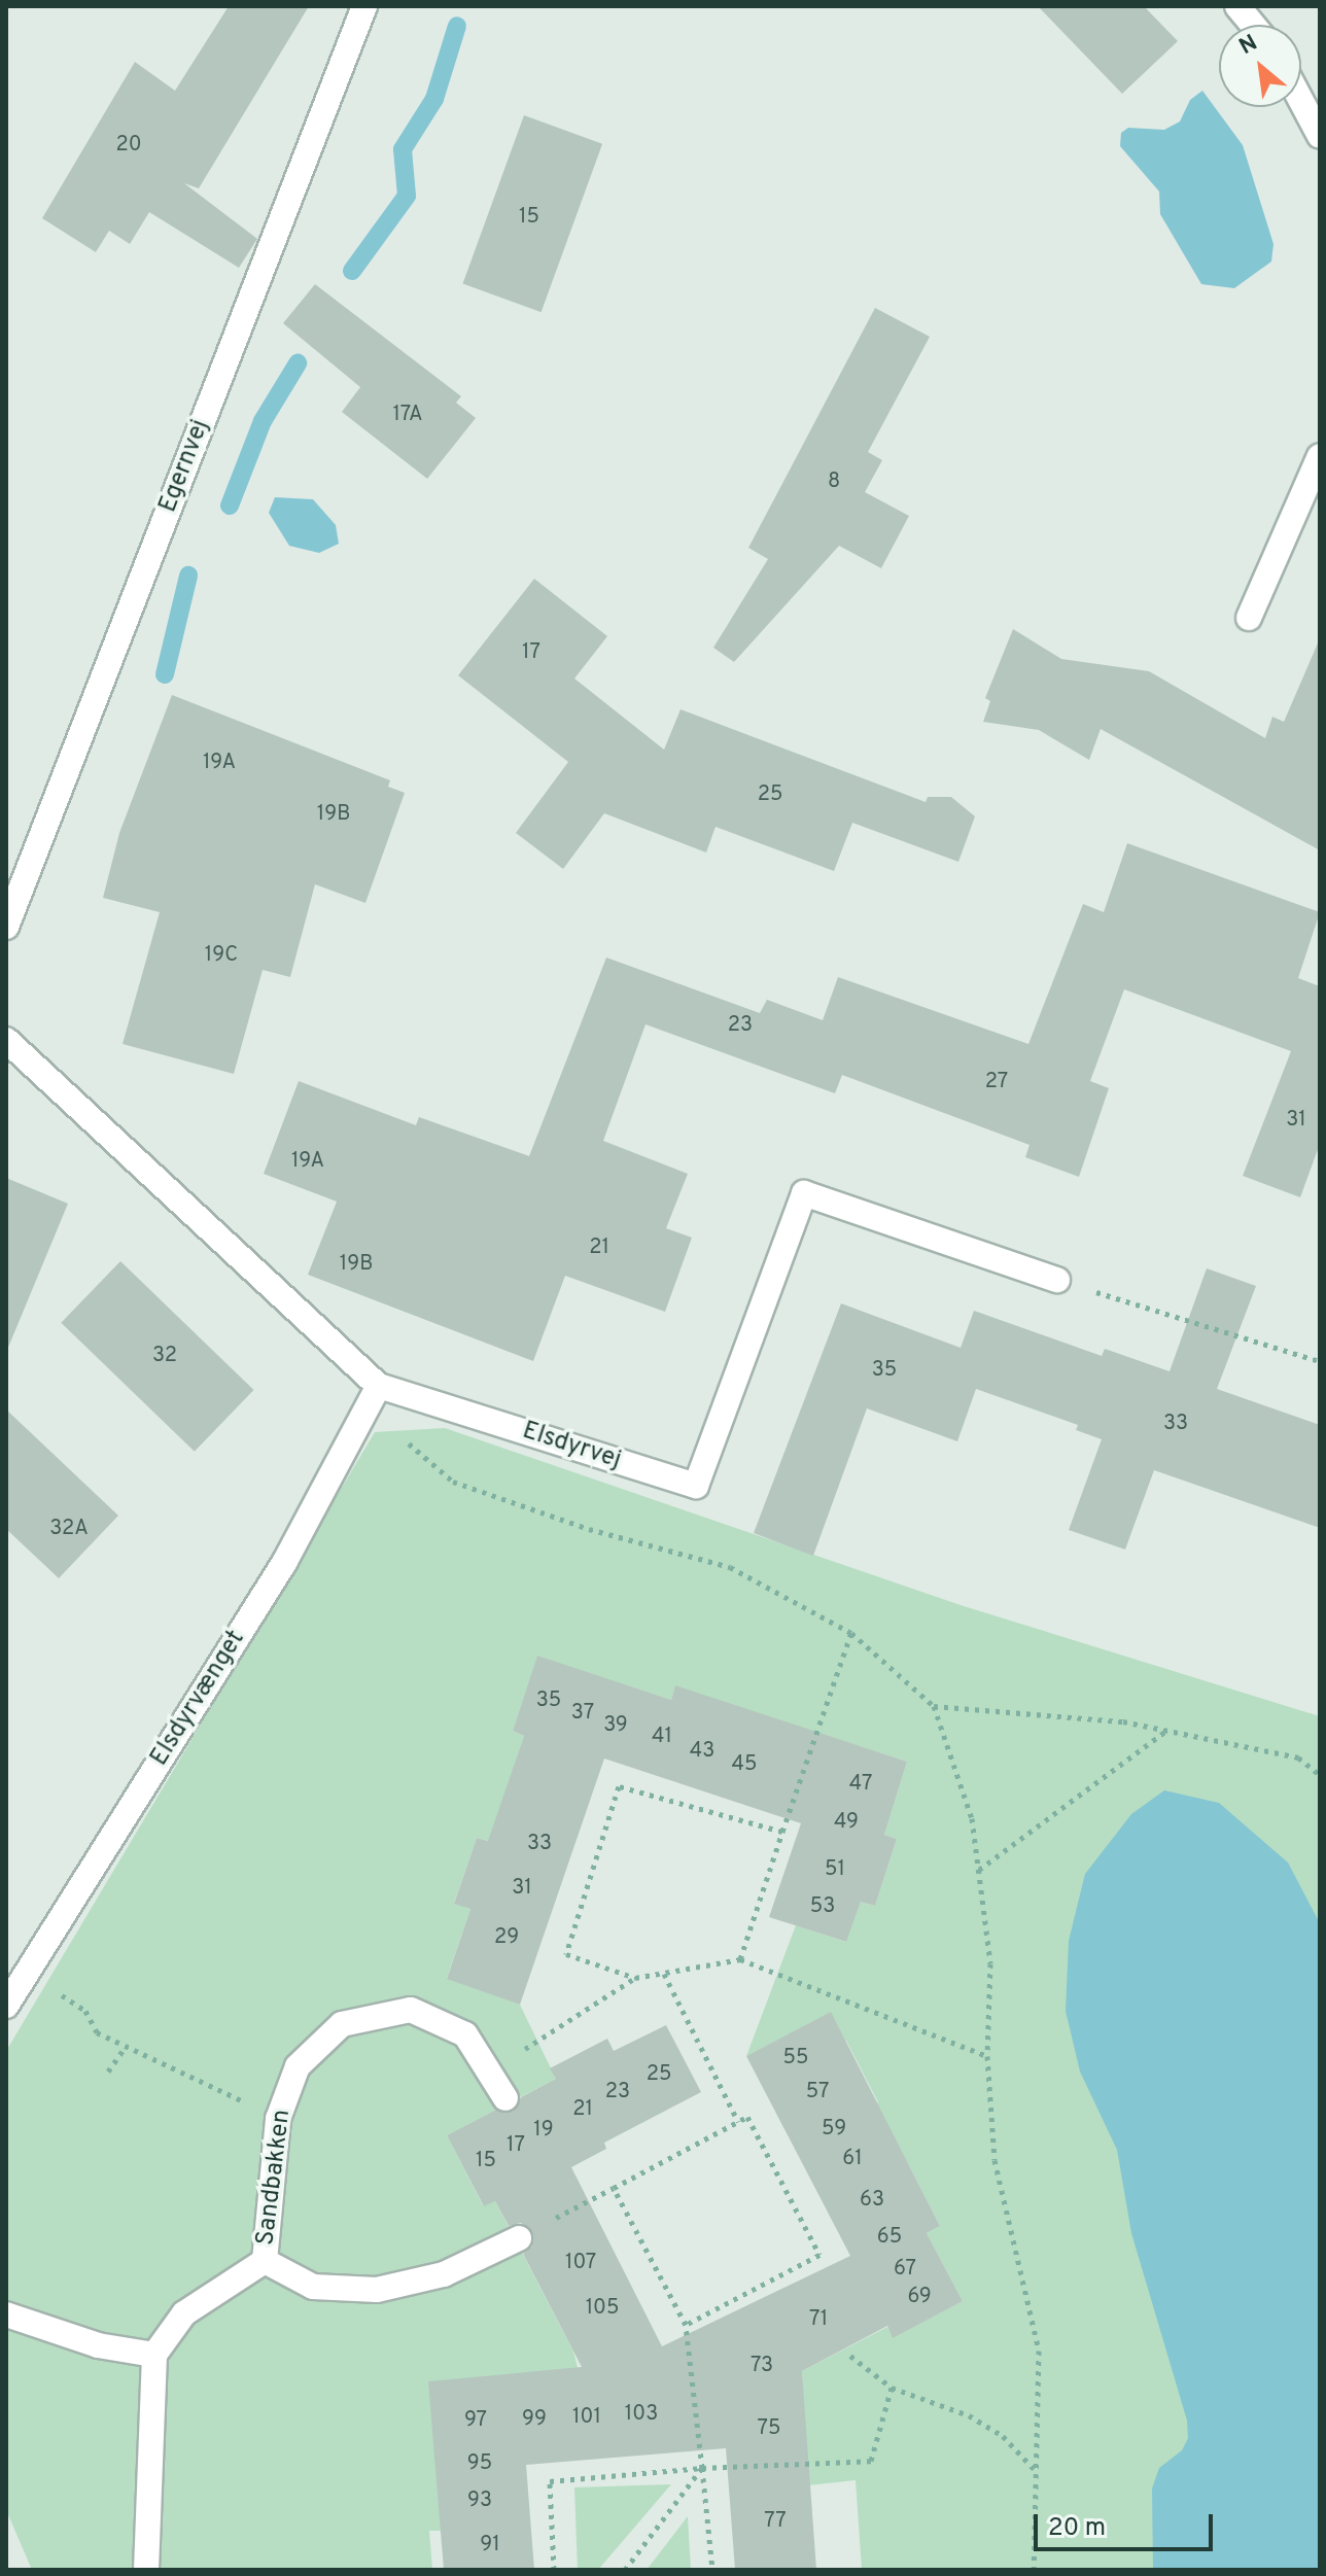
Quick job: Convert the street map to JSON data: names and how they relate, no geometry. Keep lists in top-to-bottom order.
{
  "streets": {
    "street": [
      "Egernvej",
      "Elsdyrvej",
      "Elsdyrvænget",
      "Sandbakken"
    ]
  },
  "crossings": [
    ["Elsdyrvej", "Elsdyrvænget"]
  ],
  "house_numbers": [
    "20",
    "15",
    "17A",
    "8",
    "17",
    "19A",
    "25",
    "19B",
    "19C",
    "23",
    "27",
    "31",
    "19A",
    "21",
    "19B",
    "32",
    "35",
    "33",
    "32A",
    "35",
    "37",
    "39",
    "41",
    "43",
    "45",
    "47",
    "49",
    "33",
    "51",
    "31",
    "53",
    "29",
    "55",
    "25",
    "23",
    "57",
    "21",
    "59",
    "19",
    "17",
    "61",
    "15",
    "63",
    "65",
    "107",
    "67",
    "69",
    "105",
    "71",
    "73",
    "103",
    "101",
    "99",
    "97",
    "75",
    "95",
    "93",
    "77",
    "91"
  ],
  "scale_bar": "20 m",
  "north": "top left"
}
